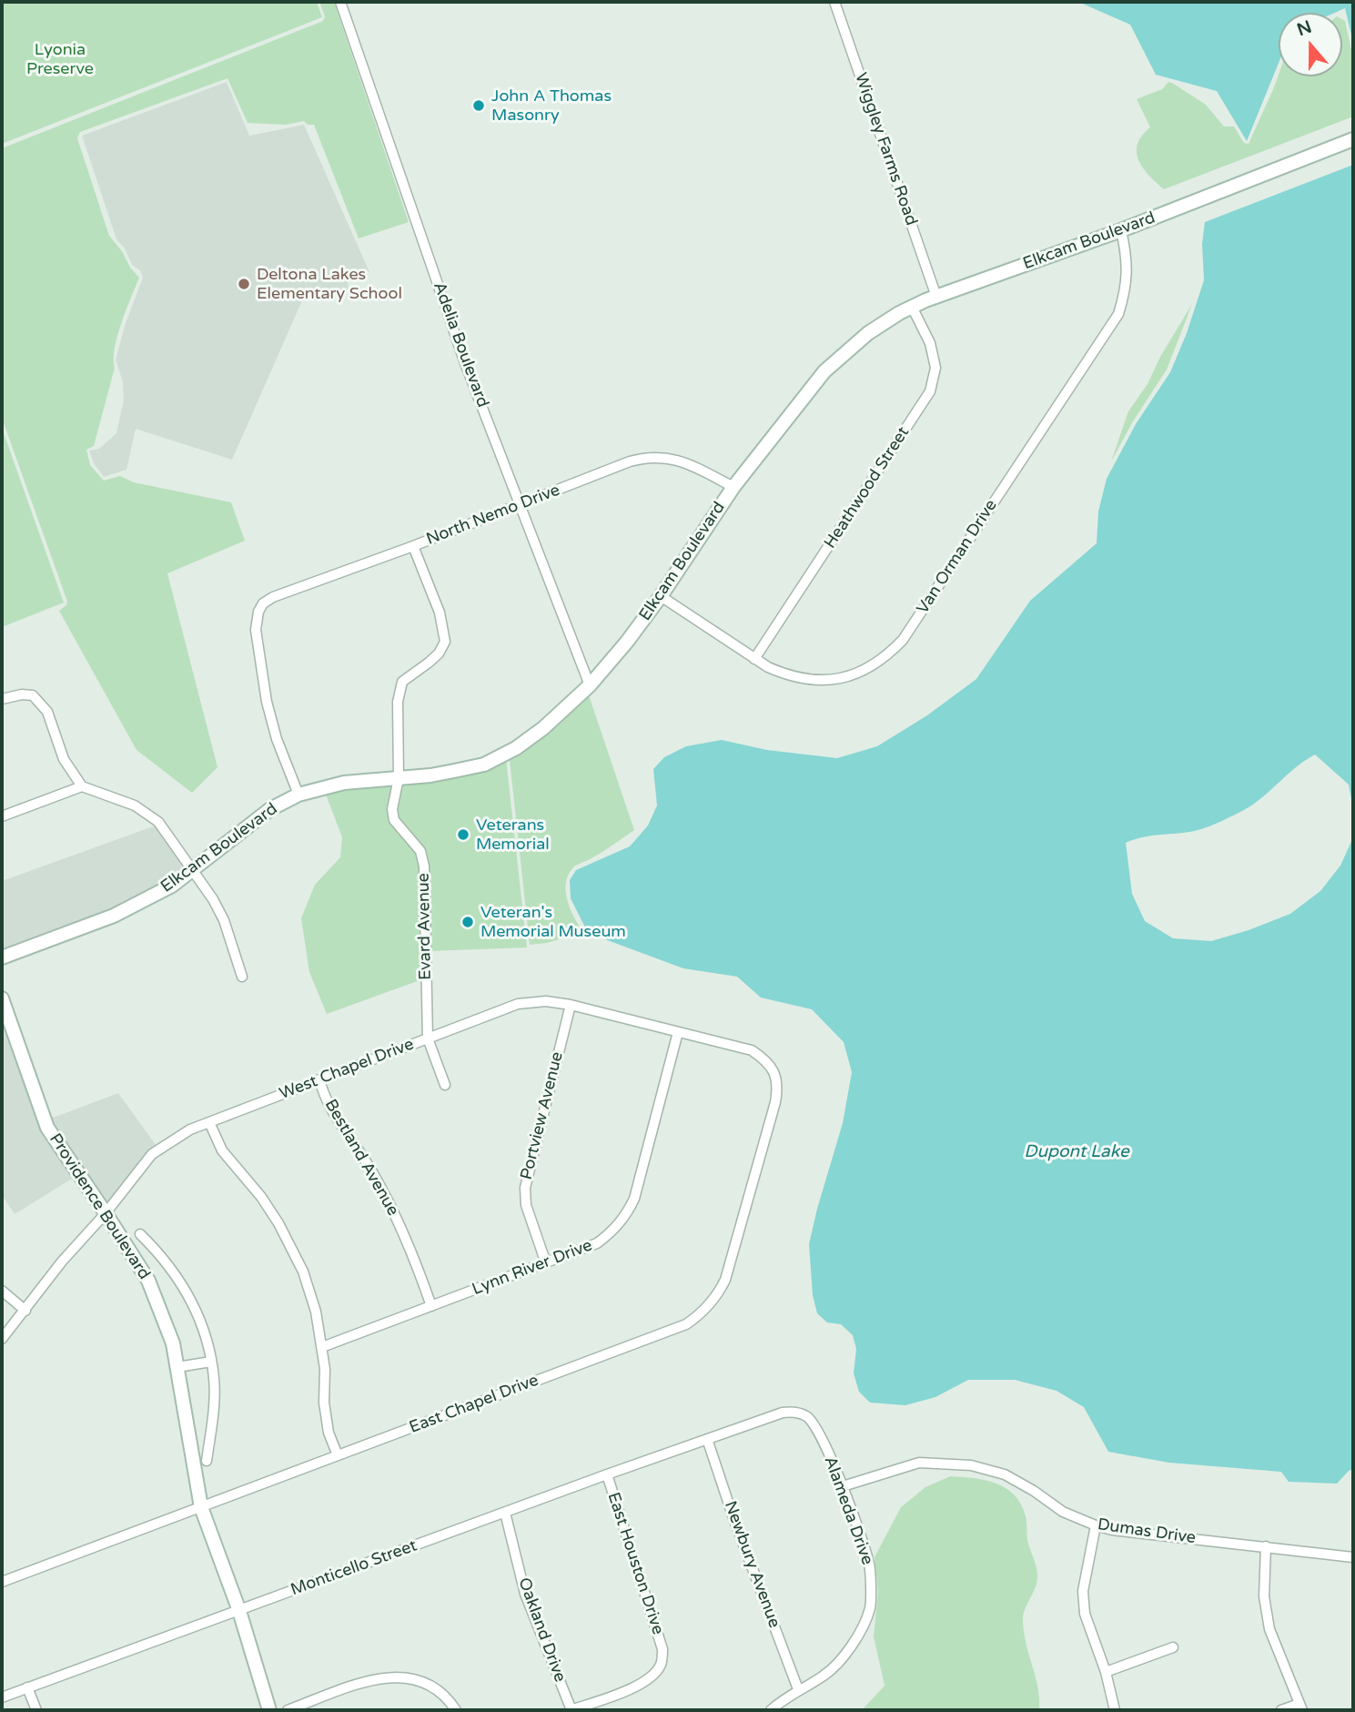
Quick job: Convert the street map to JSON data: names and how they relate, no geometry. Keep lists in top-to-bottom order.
{
  "streets": {
    "street": [
      "Wiggley Farms Road",
      "Elkcam Boulevard",
      "Adelia Boulevard",
      "Heathwood Street",
      "North Nemo Drive",
      "Van Orman Drive",
      "Evard Avenue",
      "West Chapel Drive",
      "Portview Avenue",
      "Bestland Avenue",
      "Providence Boulevard",
      "Lynn River Drive",
      "East Chapel Drive",
      "Alameda Drive",
      "Dumas Drive",
      "East Houston Drive",
      "Newbury Avenue",
      "Monticello Street",
      "Oakland Drive"
    ]
  },
  "crossings": [
    ["Wiggley Farms Road", "Elkcam Boulevard"],
    ["Elkcam Boulevard", "Adelia Boulevard"],
    ["Elkcam Boulevard", "Heathwood Street"],
    ["Elkcam Boulevard", "North Nemo Drive"],
    ["Elkcam Boulevard", "Van Orman Drive"],
    ["Elkcam Boulevard", "Evard Avenue"],
    ["Adelia Boulevard", "North Nemo Drive"],
    ["Heathwood Street", "Van Orman Drive"],
    ["North Nemo Drive", "Evard Avenue"],
    ["Evard Avenue", "West Chapel Drive"],
    ["West Chapel Drive", "Portview Avenue"],
    ["West Chapel Drive", "Bestland Avenue"],
    ["West Chapel Drive", "Providence Boulevard"],
    ["West Chapel Drive", "Lynn River Drive"],
    ["West Chapel Drive", "East Chapel Drive"],
    ["Portview Avenue", "Lynn River Drive"],
    ["Bestland Avenue", "Lynn River Drive"],
    ["Providence Boulevard", "East Chapel Drive"],
    ["Providence Boulevard", "Monticello Street"],
    ["Alameda Drive", "Dumas Drive"],
    ["Alameda Drive", "Newbury Avenue"],
    ["Alameda Drive", "Monticello Street"],
    ["East Houston Drive", "Monticello Street"],
    ["East Houston Drive", "Oakland Drive"],
    ["Newbury Avenue", "Monticello Street"],
    ["Monticello Street", "Oakland Drive"]
  ],
  "water": ["Dupont Lake"],
  "parks": ["Lyonia Preserve"],
  "places": [
    "John A Thomas Masonry",
    "Deltona Lakes Elementary School",
    "Veterans Memorial",
    "Veteran's Memorial Museum"
  ],
  "north": "top"
}
